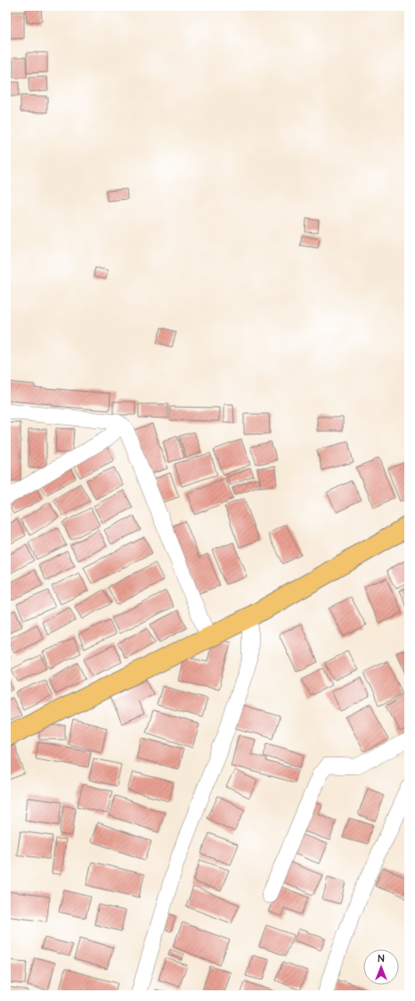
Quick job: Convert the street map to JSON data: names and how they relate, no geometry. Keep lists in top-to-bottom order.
{
  "north": "top"
}
